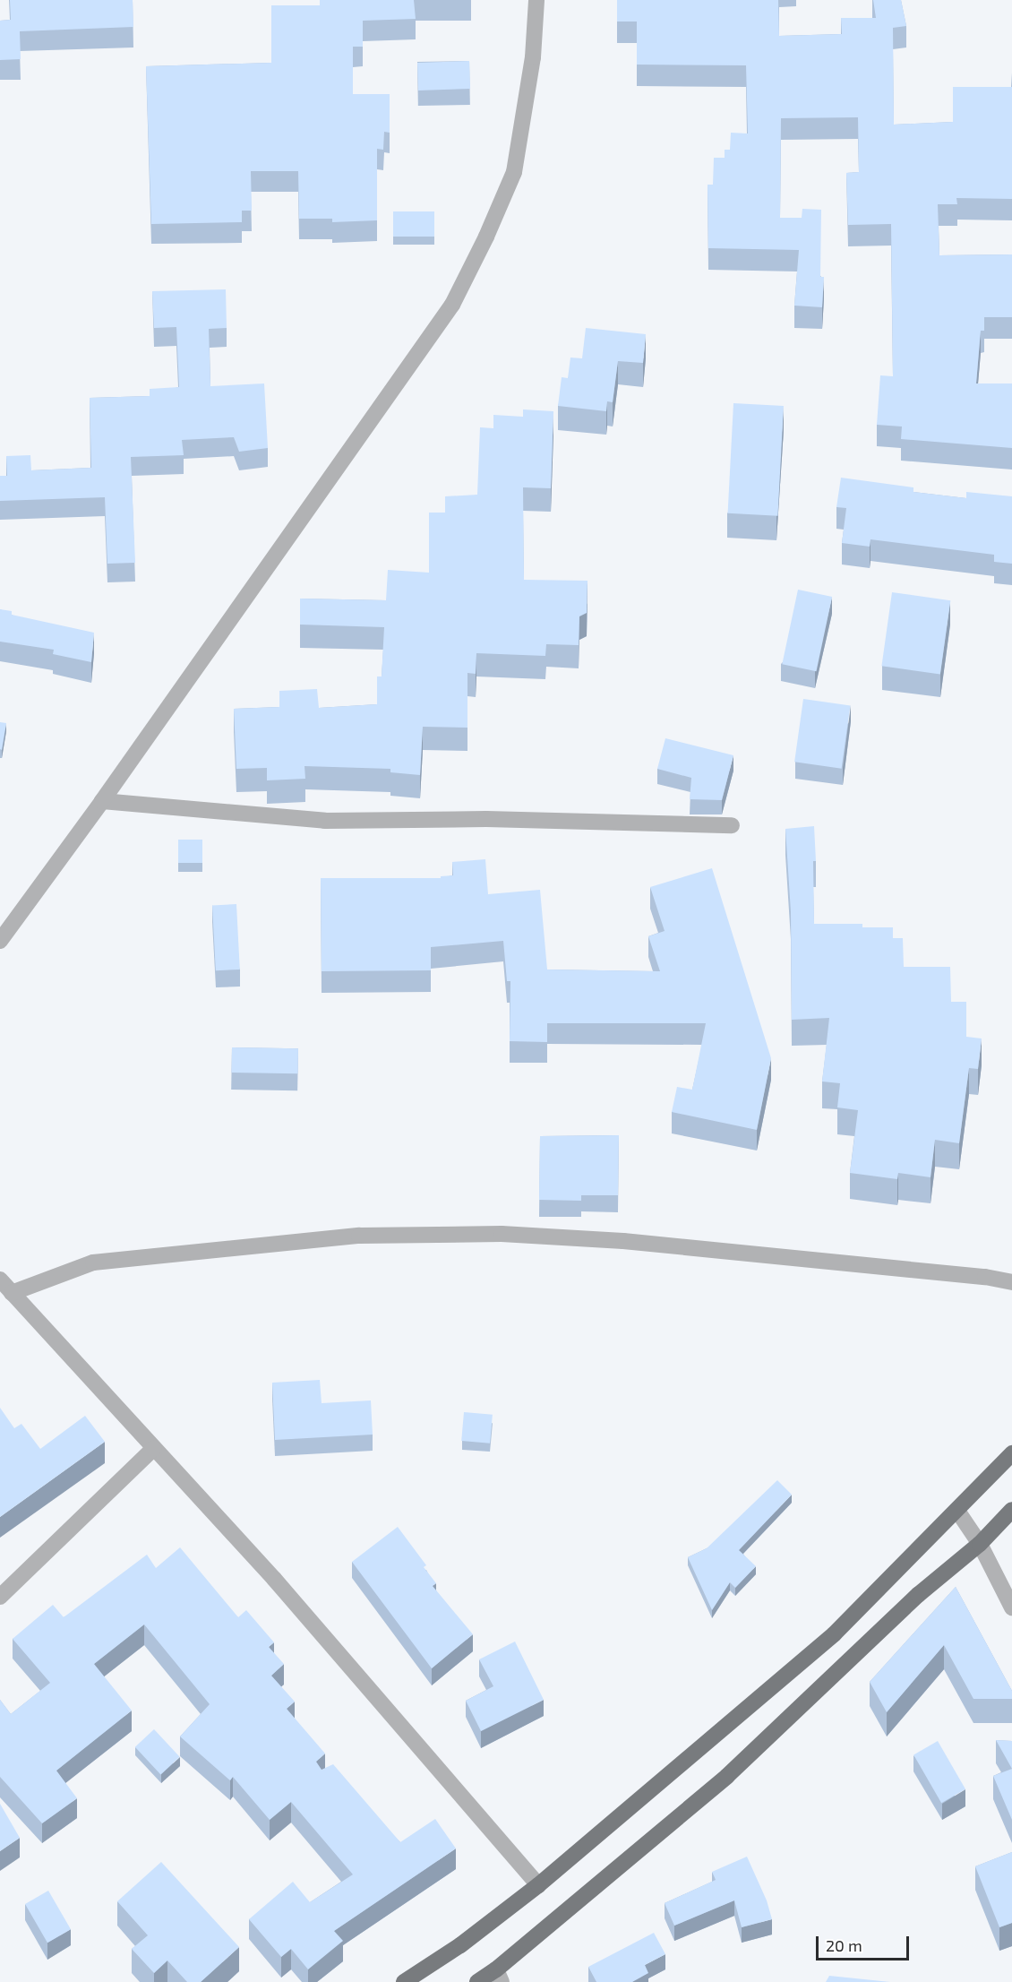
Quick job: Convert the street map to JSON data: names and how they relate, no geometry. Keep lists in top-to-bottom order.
{
  "scale_bar": "20 m"
}
